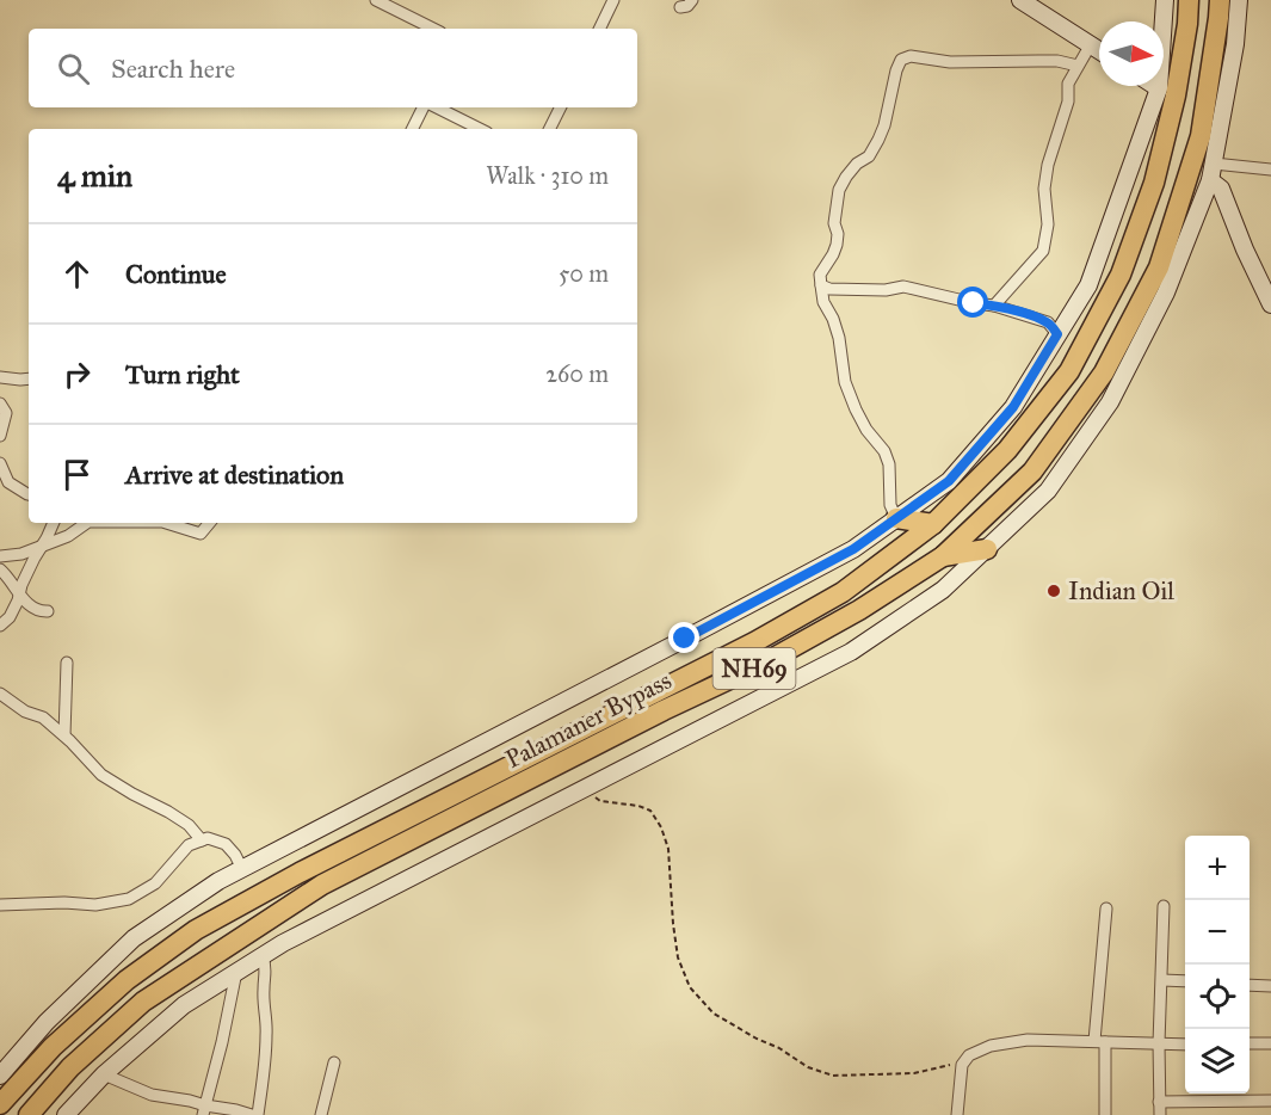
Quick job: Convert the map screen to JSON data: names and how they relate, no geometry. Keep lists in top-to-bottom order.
{
  "streets": {
    "highway": ["NH69", "Palamaner Bypass"]
  },
  "places": ["Indian Oil"],
  "north": "right",
  "page": {
    "search": "Search here",
    "heading": ["4 min", "Walk · 310 m"],
    "list": [
      ["Continue", "50 m"],
      ["Turn right", "260 m"],
      "Arrive at destination"
    ],
    "map_buttons": ["+", "−"]
  }
}
